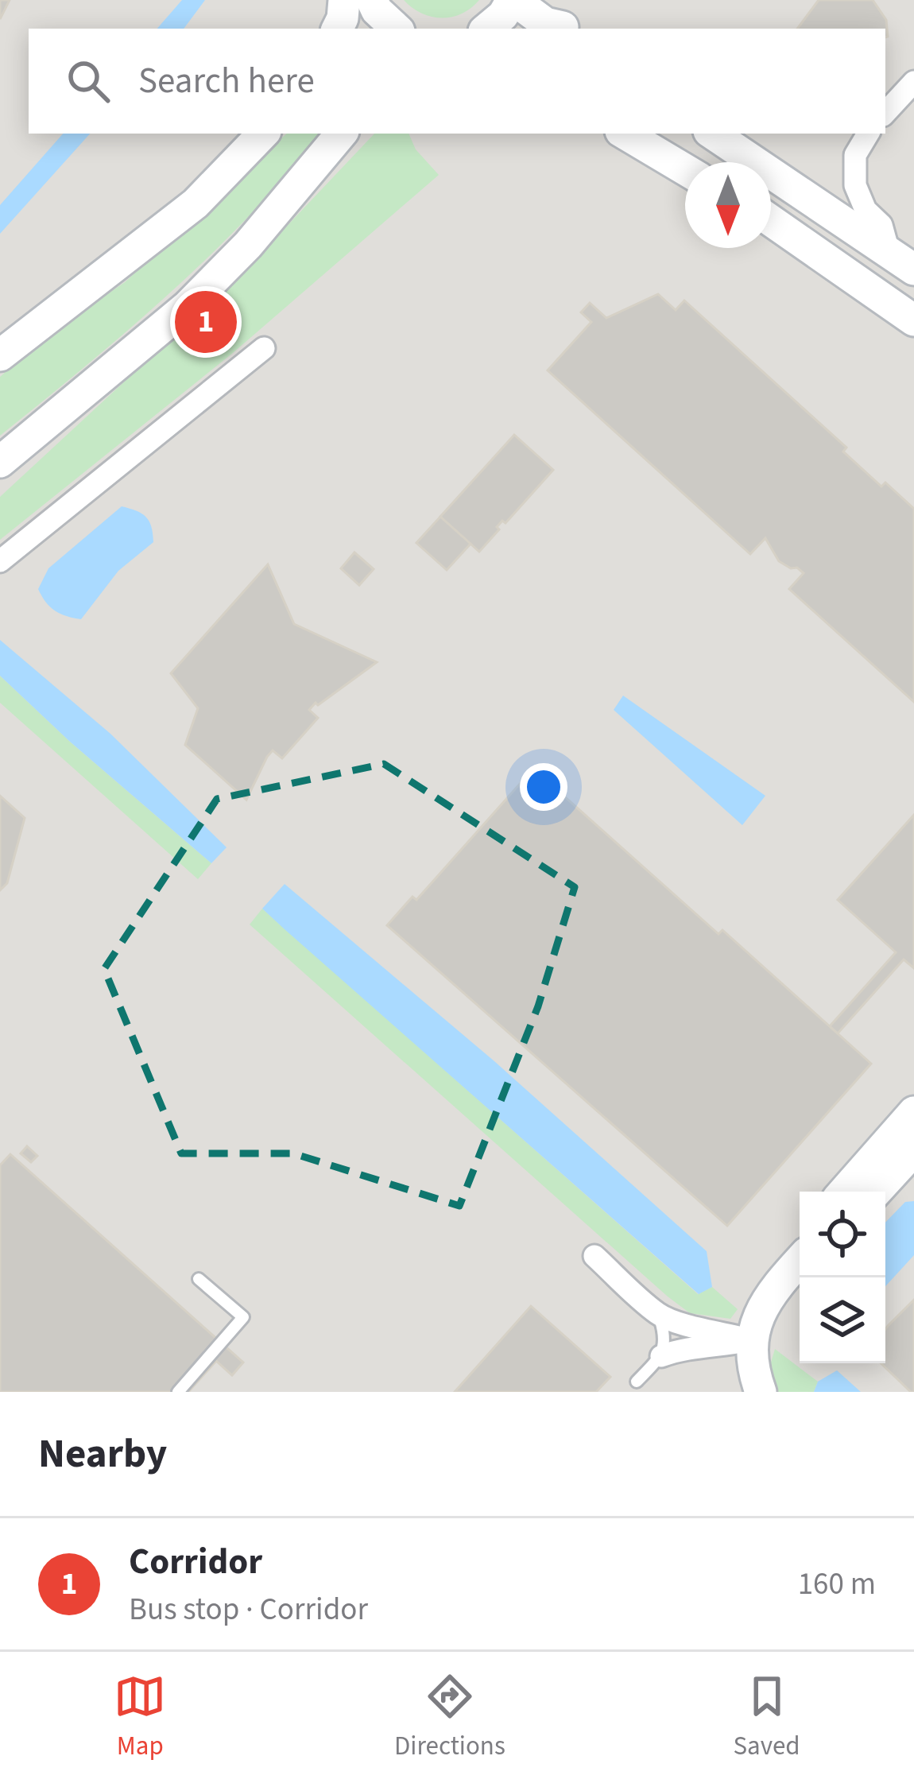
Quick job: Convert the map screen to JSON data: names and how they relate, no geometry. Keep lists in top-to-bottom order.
{
  "north": "bottom",
  "page": {
    "search": "Search here",
    "pins": "1",
    "heading": "Nearby",
    "list": [
      {
        "mark": "1",
        "name": "Corridor",
        "note": "Bus stop · Corridor",
        "value": "160 m"
      }
    ],
    "nav": ["Map", "Directions", "Saved"]
  }
}
